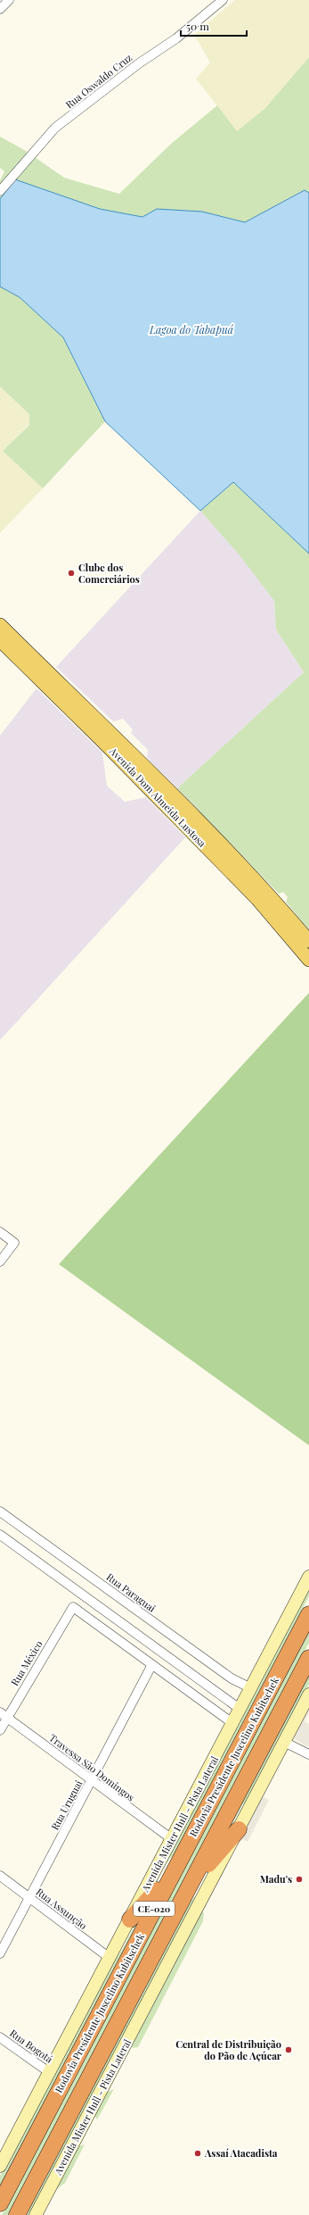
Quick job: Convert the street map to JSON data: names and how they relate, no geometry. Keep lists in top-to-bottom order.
{
  "streets": {
    "highway": ["Rodovia Presidente Juscelino Kubitschek", "CE-020"],
    "main road": ["Avenida Dom Almeida Lustosa", "Avenida Mister Hull - Pista Lateral"],
    "street": [
      "Rua Oswaldo Cruz",
      "Rua Paraguai",
      "Rua México",
      "Travessa São Domingos",
      "Rua Uruguai",
      "Rua Assunção",
      "Rua Bogotá"
    ]
  },
  "crossings": [
    ["Rua Paraguai", "Avenida Mister Hull - Pista Lateral"],
    ["Rua México", "Travessa São Domingos"],
    ["Rua México", "Rua Uruguai"],
    ["Travessa São Domingos", "Rua Uruguai"],
    ["Travessa São Domingos", "Avenida Mister Hull - Pista Lateral"],
    ["Rua Uruguai", "Rua Assunção"],
    ["Avenida Mister Hull - Pista Lateral", "Rua Assunção"],
    ["Avenida Mister Hull - Pista Lateral", "Rua Bogotá"]
  ],
  "water": ["Lagoa do Tabapuá"],
  "places": [
    "Clube dos Comerciários",
    "Madu's",
    "Central de Distribuição do Pão de Açúcar",
    "Assaí Atacadista"
  ],
  "scale_bar": "50 m"
}
